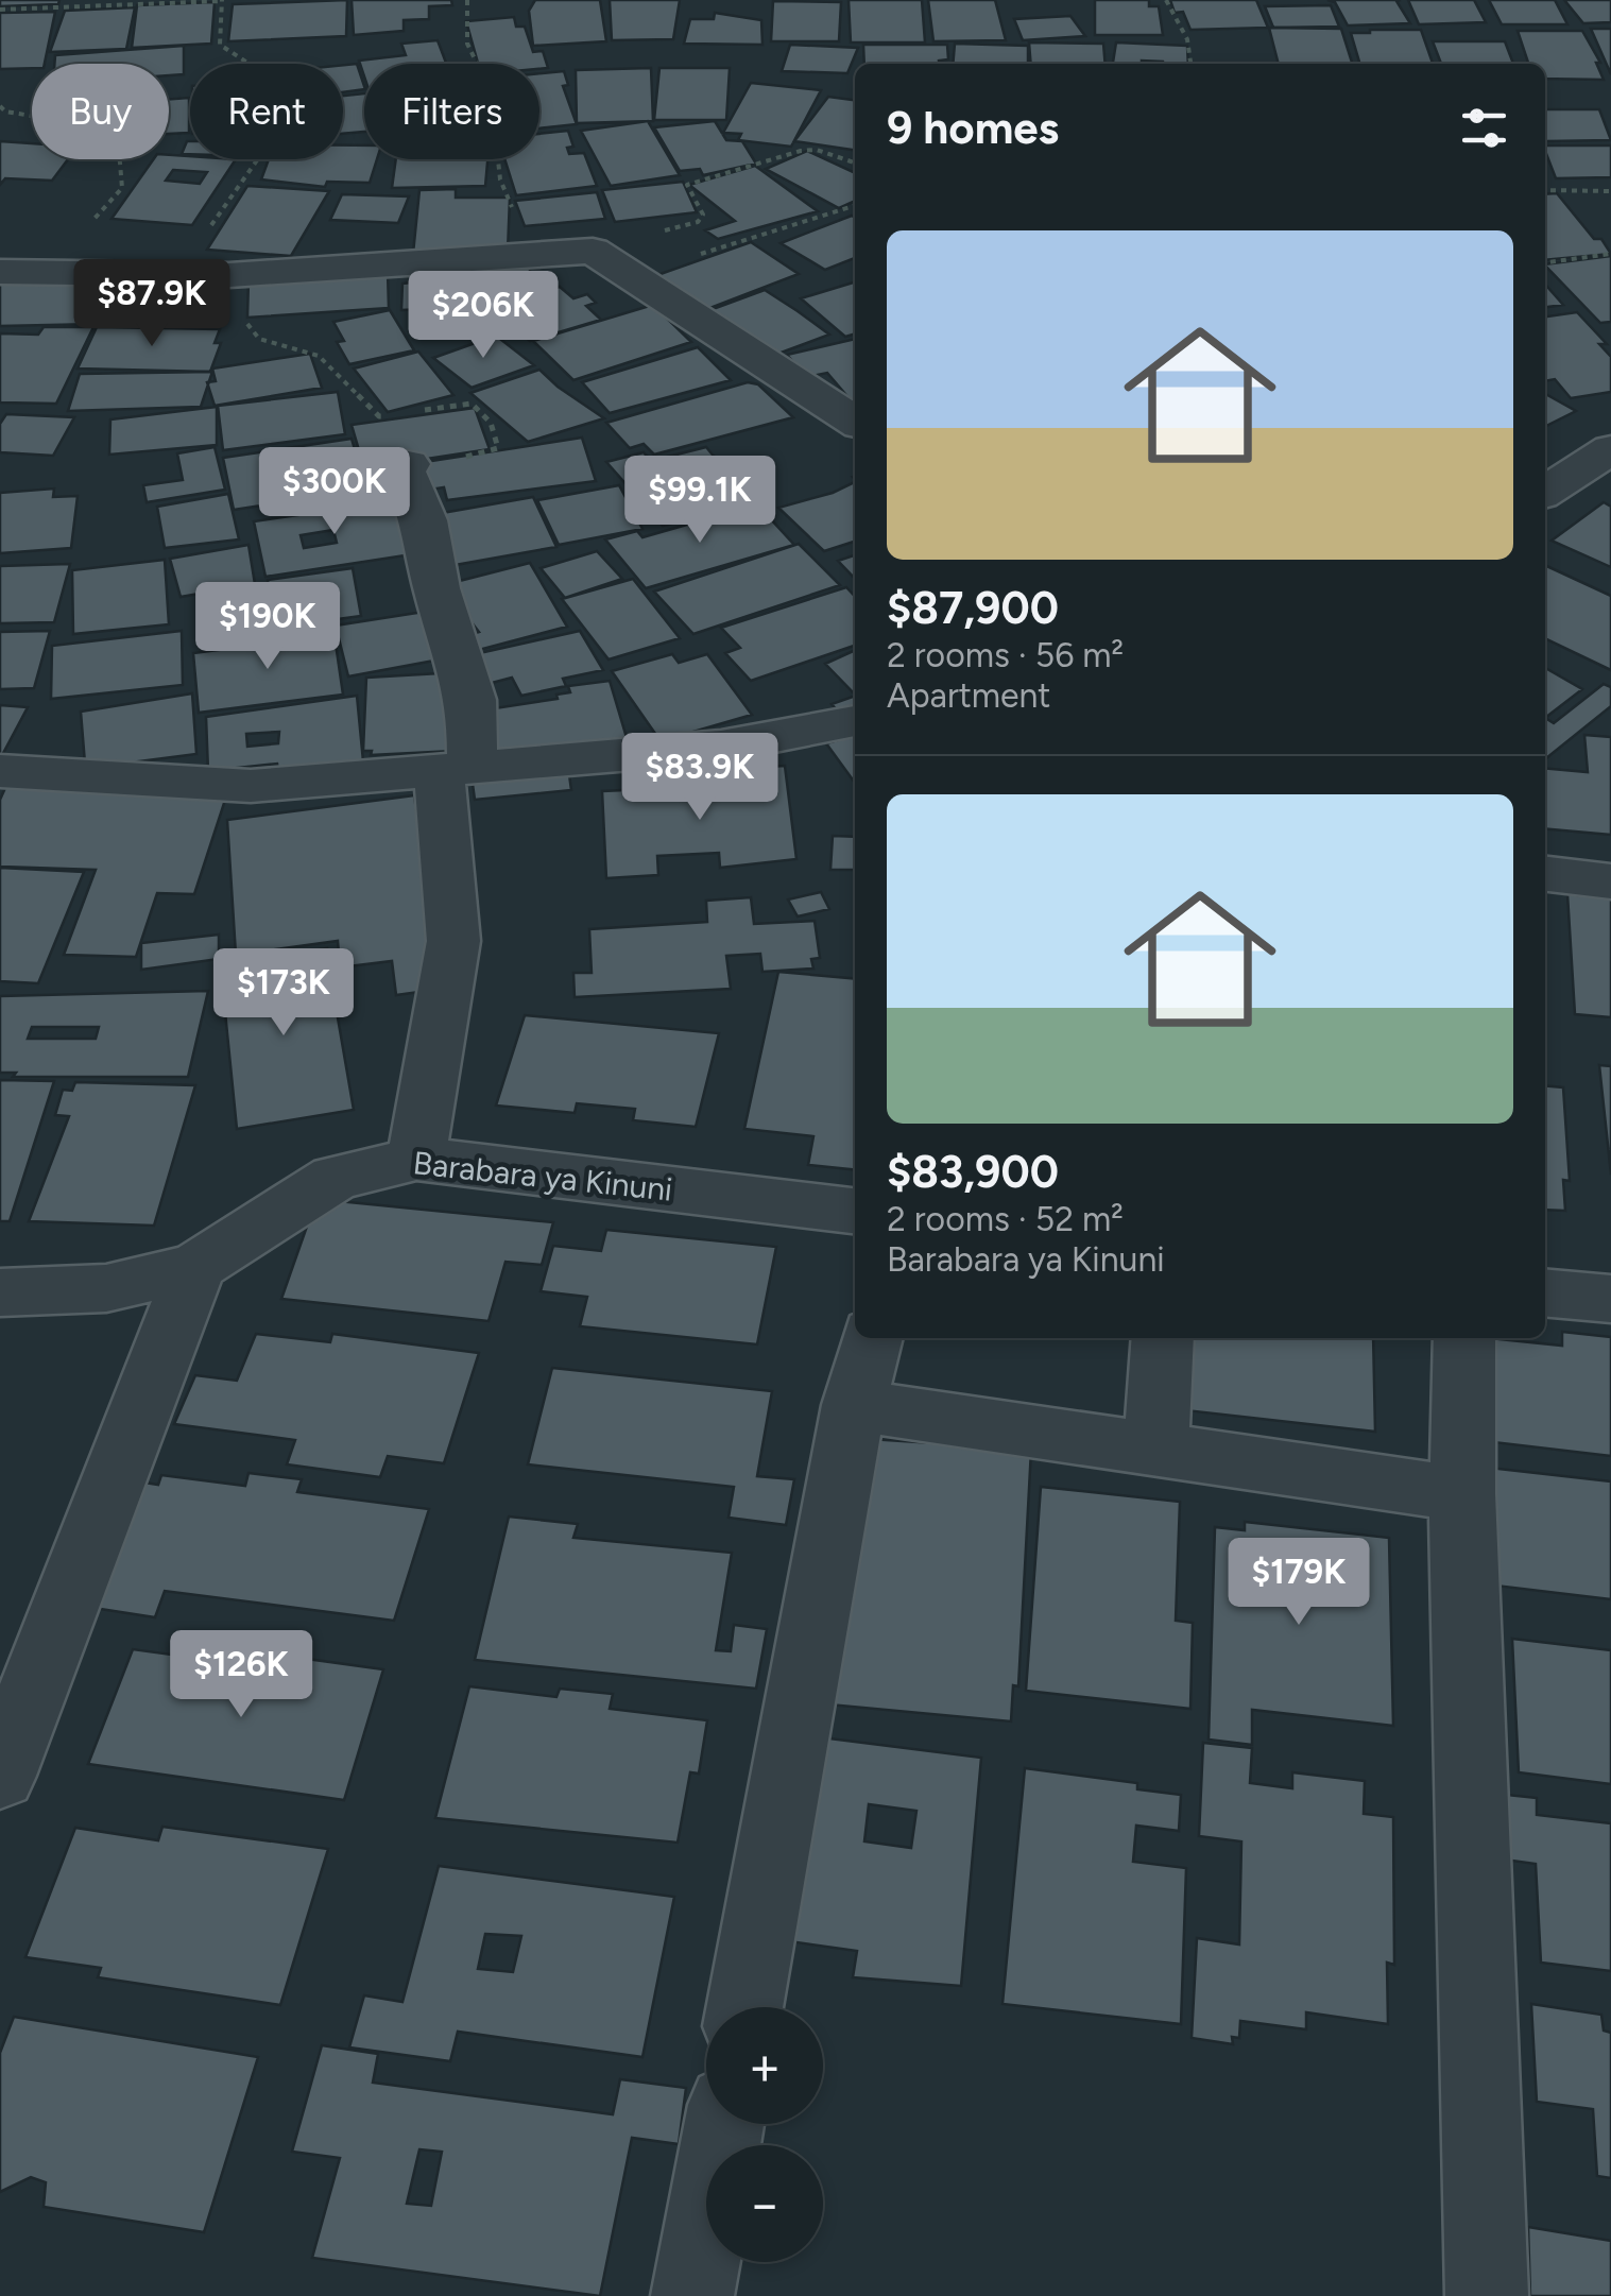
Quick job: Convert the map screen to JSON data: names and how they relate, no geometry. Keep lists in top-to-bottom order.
{
  "streets": {
    "street": ["Barabara ya Kinuni"]
  },
  "page": {
    "chip": ["Buy", "Rent", "Filters"],
    "heading": "9 homes",
    "list": [
      {
        "name": "$87,900",
        "note": "2 rooms · 56 m² · Apartment"
      },
      {
        "name": "$83,900",
        "note": "2 rooms · 52 m² · Barabara ya Kinuni"
      }
    ],
    "price": [
      "$87.9K",
      "$206K",
      "$300K",
      "$99.1K",
      "$190K",
      "$83.9K",
      "$173K",
      "$179K",
      "$126K"
    ],
    "map_buttons": ["+", "−"]
  }
}
